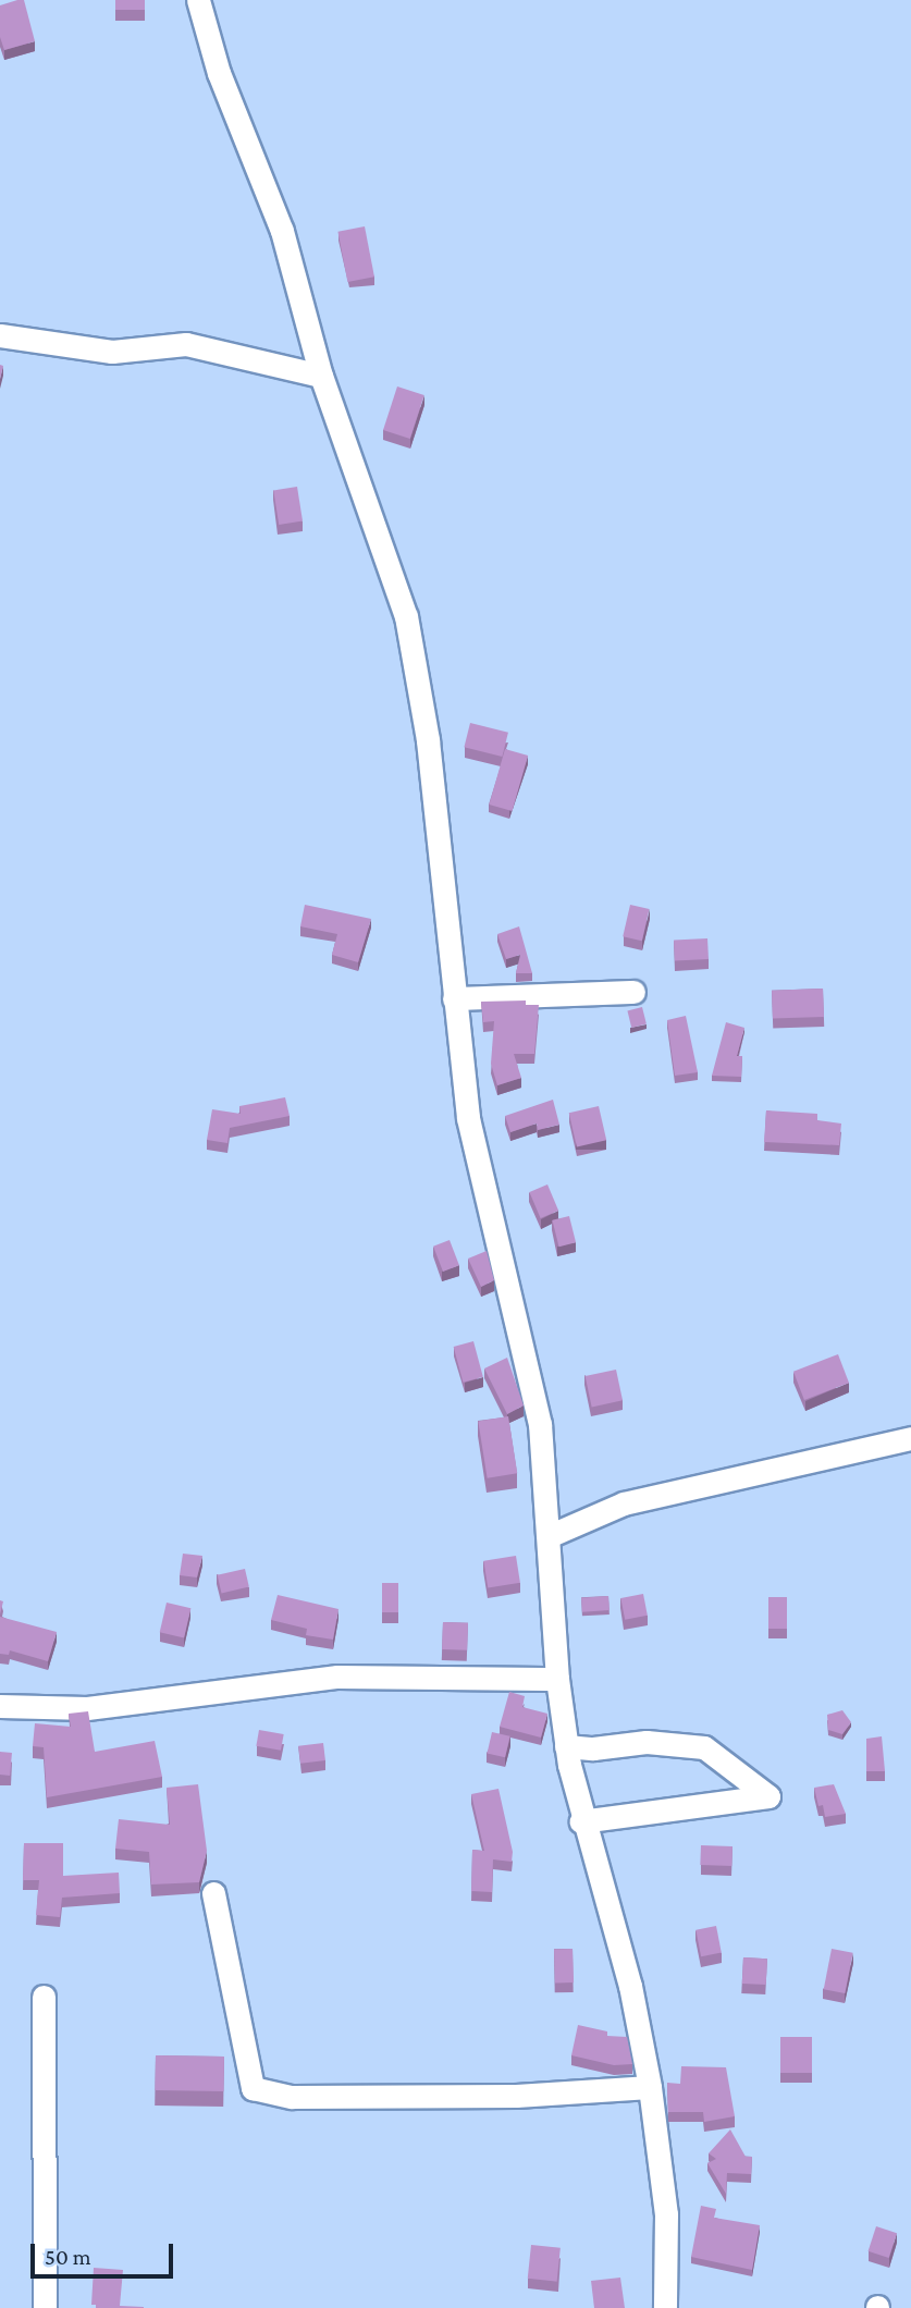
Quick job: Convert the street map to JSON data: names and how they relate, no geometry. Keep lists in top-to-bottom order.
{
  "scale_bar": "50 m"
}
